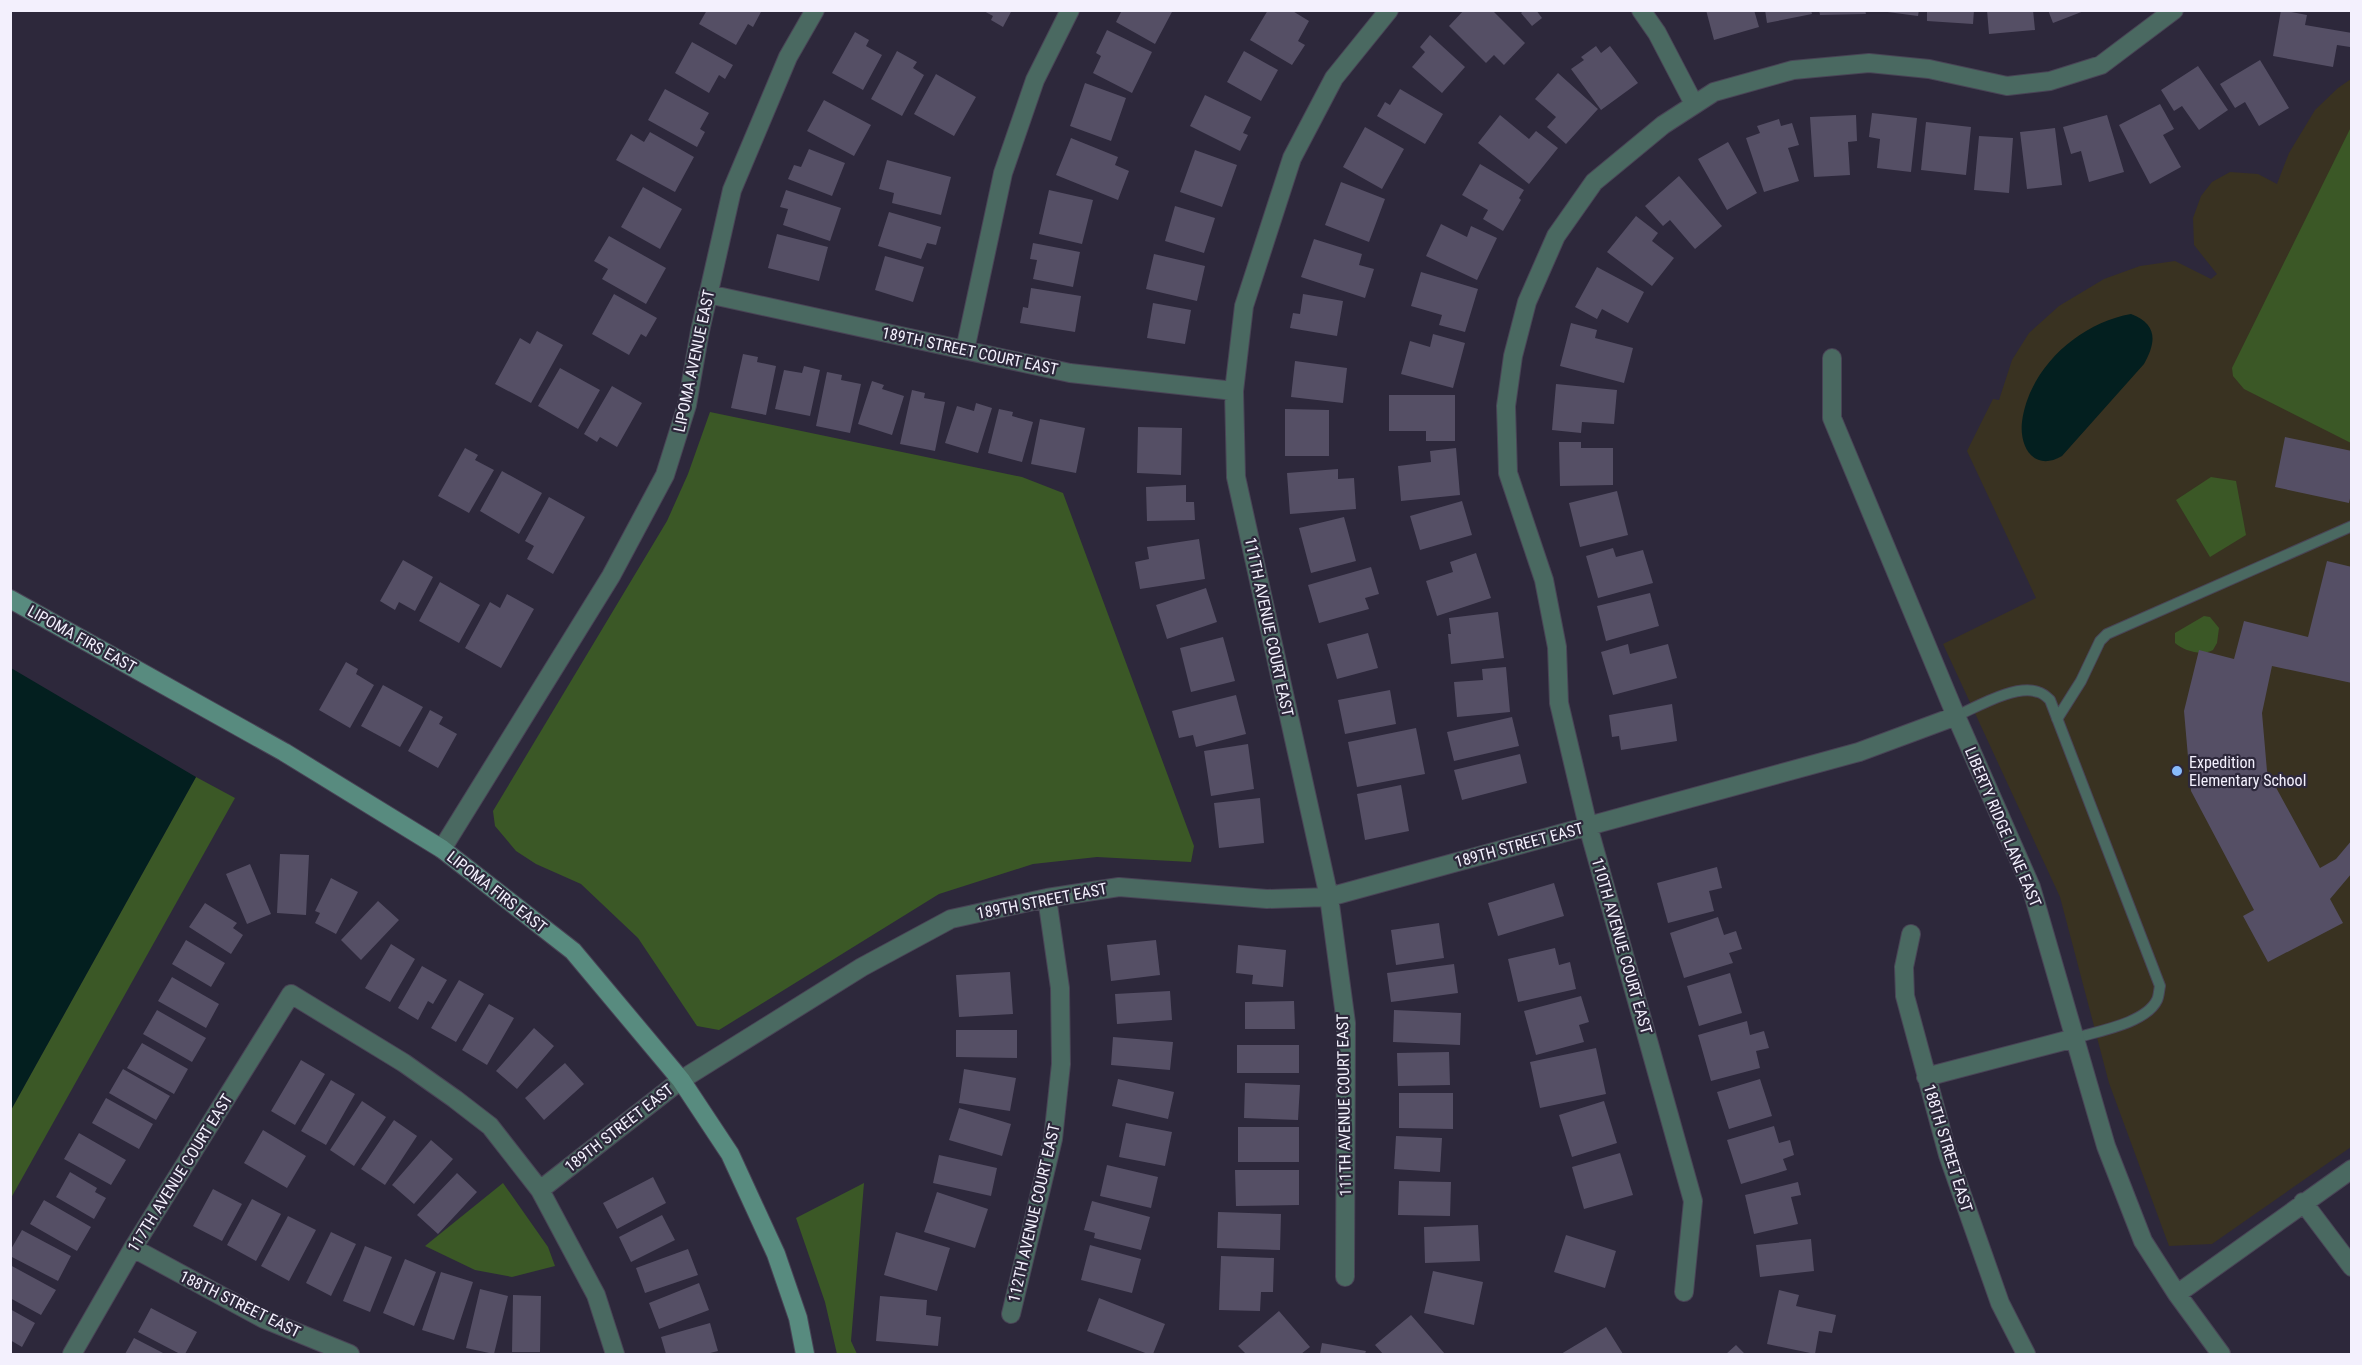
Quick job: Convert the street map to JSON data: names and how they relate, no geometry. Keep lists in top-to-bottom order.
{
  "streets": {
    "street": [
      "189TH STREET COURT EAST",
      "LIPOMA AVENUE EAST",
      "111TH AVENUE COURT EAST",
      "LIPOMA FIRS EAST",
      "LIBERTY RIDGE LANE EAST",
      "189TH STREET EAST",
      "110TH AVENUE COURT EAST",
      "188TH STREET EAST",
      "117TH AVENUE COURT EAST",
      "112TH AVENUE COURT EAST"
    ]
  },
  "crossings": [
    ["189TH STREET COURT EAST", "LIPOMA AVENUE EAST"],
    ["189TH STREET COURT EAST", "111TH AVENUE COURT EAST"],
    ["LIPOMA AVENUE EAST", "LIPOMA FIRS EAST"],
    ["111TH AVENUE COURT EAST", "189TH STREET EAST"],
    ["LIPOMA FIRS EAST", "189TH STREET EAST"],
    ["LIBERTY RIDGE LANE EAST", "189TH STREET EAST"],
    ["189TH STREET EAST", "110TH AVENUE COURT EAST"],
    ["189TH STREET EAST", "117TH AVENUE COURT EAST"],
    ["189TH STREET EAST", "112TH AVENUE COURT EAST"],
    ["188TH STREET EAST", "117TH AVENUE COURT EAST"]
  ],
  "places": ["Expedition Elementary School"]
}
